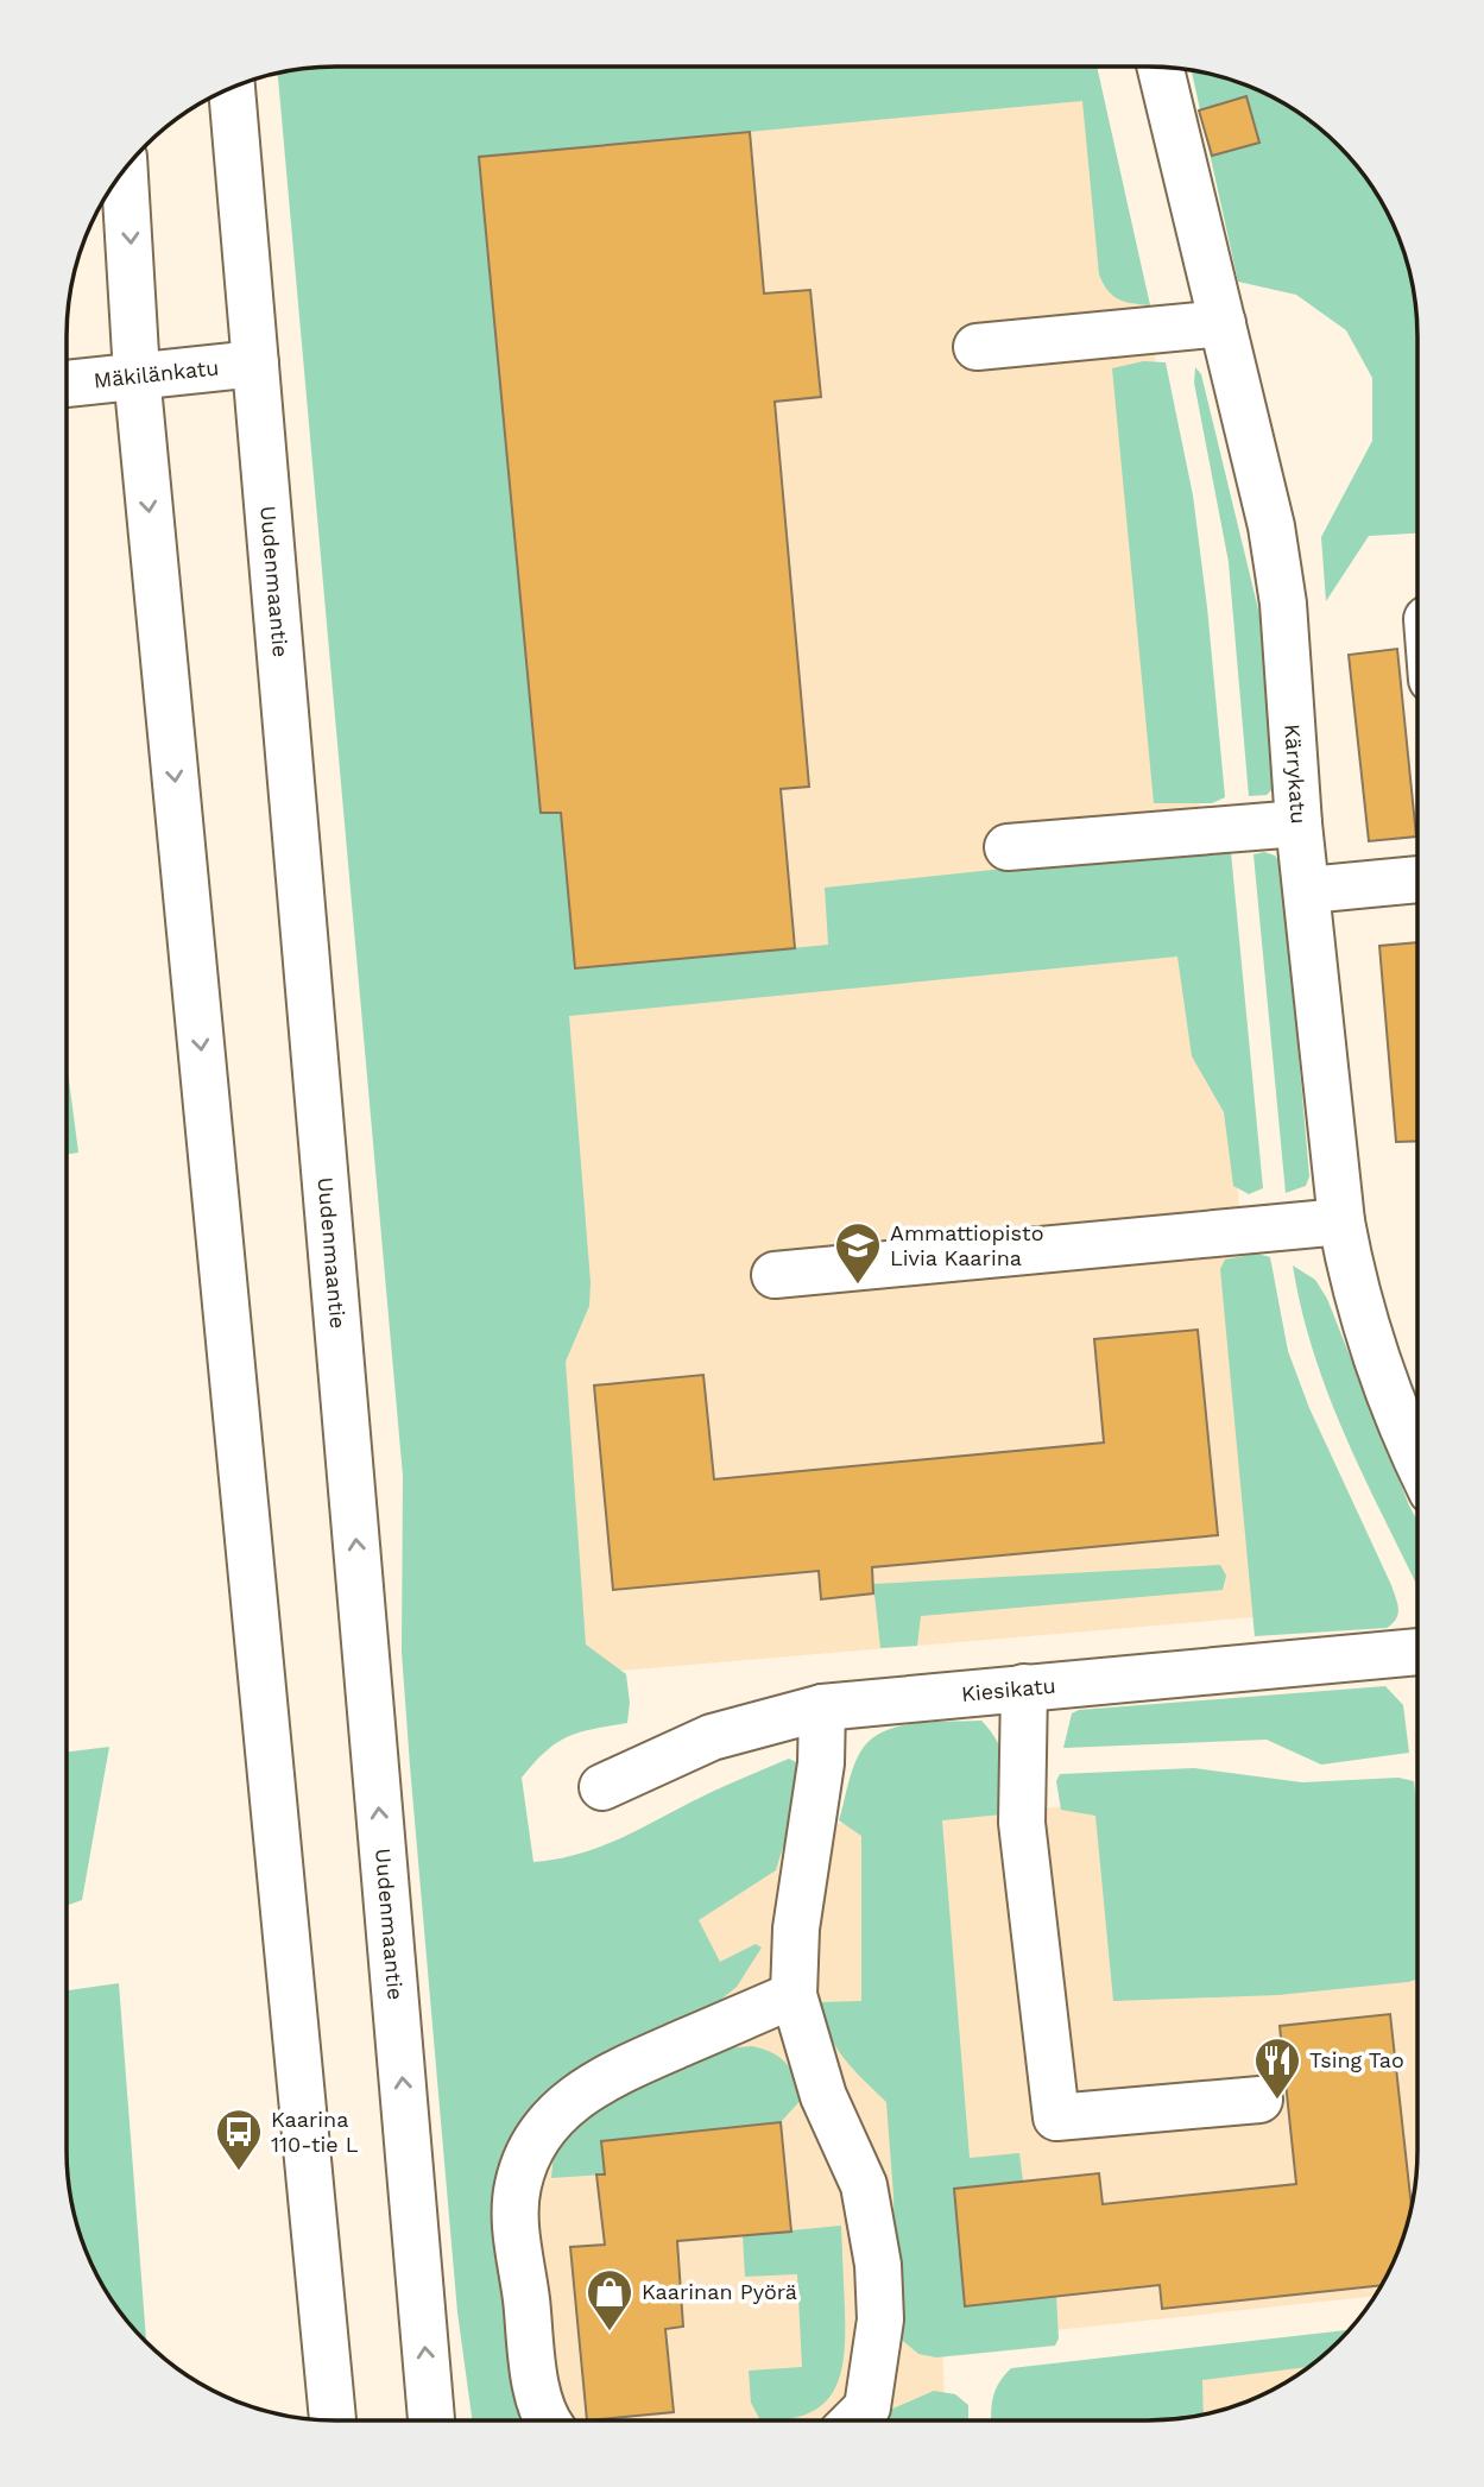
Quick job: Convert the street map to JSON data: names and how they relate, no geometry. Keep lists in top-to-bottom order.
{
  "streets": {
    "main road": [
      "Mäkilänkatu",
      "Uudenmaantie",
      "Kärrykatu",
      "Kiesikatu"
    ]
  },
  "crossings": [
    ["Mäkilänkatu", "Uudenmaantie"]
  ],
  "places": {
    "school or university": ["Ammattiopisto Livia Kaarina"],
    "restaurant": ["Tsing Tao"],
    "bus stop": ["Kaarina 110-tie L"],
    "shop": ["Kaarinan Pyörä"]
  }
}
